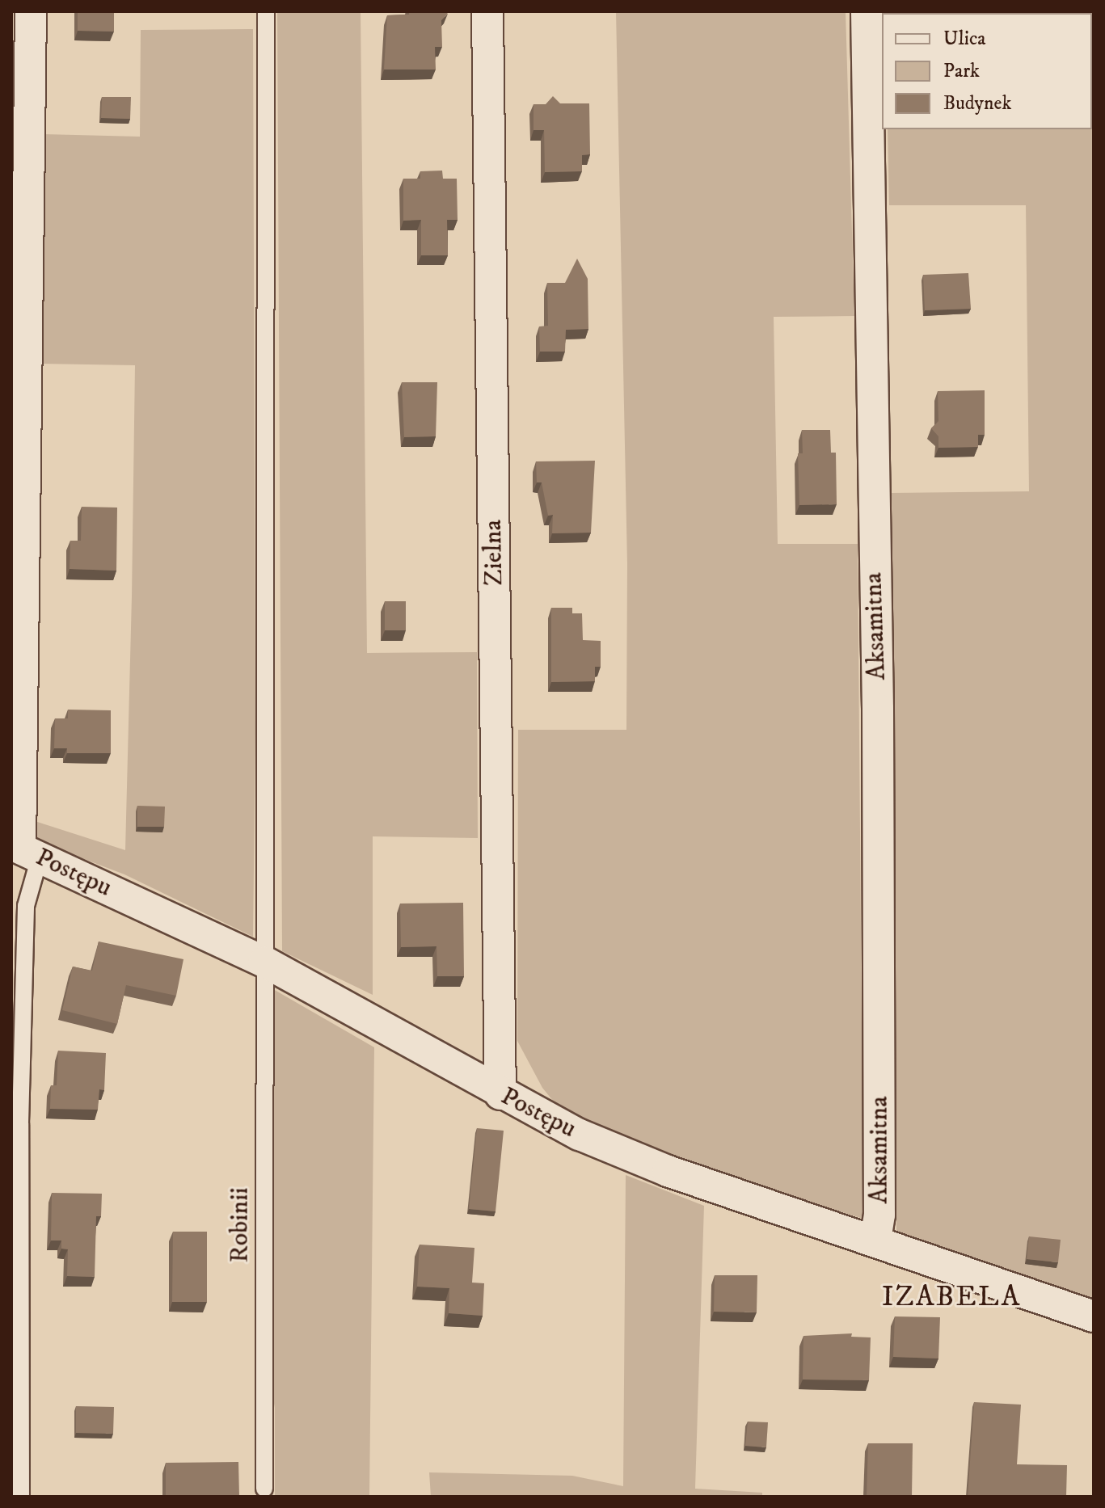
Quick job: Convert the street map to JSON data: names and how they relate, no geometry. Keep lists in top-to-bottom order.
{
  "streets": {
    "street": ["Zielna", "Aksamitna", "Postępu"],
    "lane": ["Robinii"]
  },
  "crossings": [
    ["Zielna", "Postępu"],
    ["Aksamitna", "Postępu"],
    ["Postępu", "Robinii"]
  ],
  "districts": ["IZABELA"],
  "legend": ["Ulica", "Park", "Budynek"]
}
